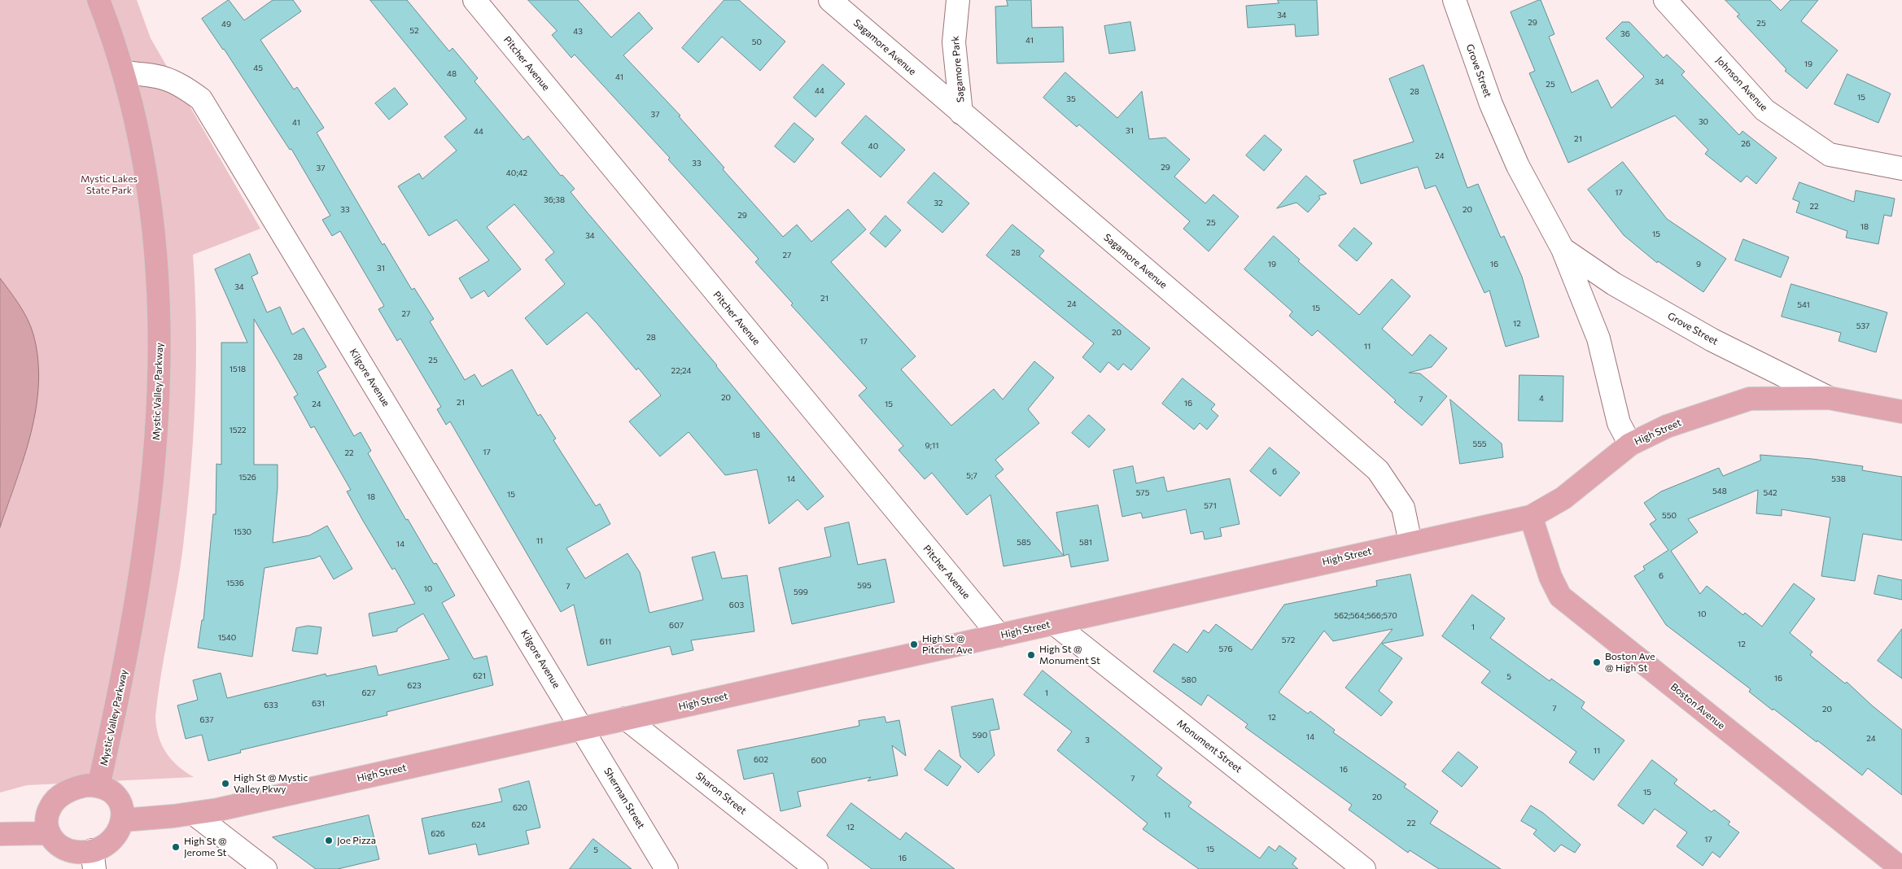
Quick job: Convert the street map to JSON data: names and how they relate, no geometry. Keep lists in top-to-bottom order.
{
  "streets": {
    "main road": ["Mystic Valley Parkway", "High Street", "Boston Avenue"],
    "street": [
      "Sagamore Avenue",
      "Pitcher Avenue",
      "Sagamore Park",
      "Grove Street",
      "Johnson Avenue",
      "Kilgore Avenue",
      "Monument Street",
      "Sharon Street",
      "Sherman Street"
    ]
  },
  "crossings": [
    ["Sagamore Avenue", "Sagamore Park"],
    ["Sagamore Avenue", "High Street"],
    ["Pitcher Avenue", "High Street"],
    ["Grove Street", "High Street"],
    ["Kilgore Avenue", "Mystic Valley Parkway"],
    ["Kilgore Avenue", "High Street"],
    ["Kilgore Avenue", "Sherman Street"],
    ["Mystic Valley Parkway", "High Street"],
    ["High Street", "Boston Avenue"],
    ["High Street", "Monument Street"],
    ["High Street", "Sharon Street"],
    ["High Street", "Sherman Street"]
  ],
  "parks": ["Mystic Lakes State Park"],
  "places": [
    "High St @ Pitcher Ave",
    "High St @ Monument St",
    "Boston Ave @ High St",
    "High St @ Mystic Valley Pkwy",
    "Joe Pizza",
    "High St @ Jerome St"
  ],
  "house_numbers": [
    "34",
    "29",
    "25",
    "49",
    "52",
    "43",
    "36",
    "41",
    "50",
    "19",
    "45",
    "48",
    "41",
    "34",
    "25",
    "44",
    "28",
    "15",
    "35",
    "37",
    "30",
    "41",
    "31",
    "44",
    "21",
    "26",
    "40",
    "24",
    "33",
    "29",
    "37",
    "40;42",
    "17",
    "36;38",
    "32",
    "22",
    "33",
    "20",
    "29",
    "25",
    "18",
    "15",
    "34",
    "28",
    "27",
    "19",
    "16",
    "9",
    "31",
    "34",
    "21",
    "24",
    "541",
    "15",
    "27",
    "12",
    "537",
    "20",
    "28",
    "17",
    "11",
    "28",
    "25",
    "1518",
    "22;24",
    "20",
    "4",
    "7",
    "21",
    "16",
    "24",
    "15",
    "1522",
    "18",
    "555",
    "9;11",
    "17",
    "22",
    "6",
    "5;7",
    "1526",
    "14",
    "538",
    "548",
    "575",
    "542",
    "15",
    "18",
    "571",
    "550",
    "1530",
    "11",
    "585",
    "581",
    "14",
    "6",
    "1536",
    "595",
    "7",
    "10",
    "599",
    "603",
    "10",
    "562;564;566;570",
    "607",
    "1",
    "1540",
    "572",
    "611",
    "12",
    "576",
    "621",
    "5",
    "16",
    "580",
    "623",
    "627",
    "1",
    "631",
    "633",
    "7",
    "20",
    "12",
    "637",
    "590",
    "14",
    "24",
    "3",
    "11",
    "602",
    "600",
    "16",
    "7",
    "15",
    "20",
    "620",
    "11",
    "22",
    "624",
    "12",
    "626",
    "17",
    "15",
    "5",
    "16"
  ]
}
